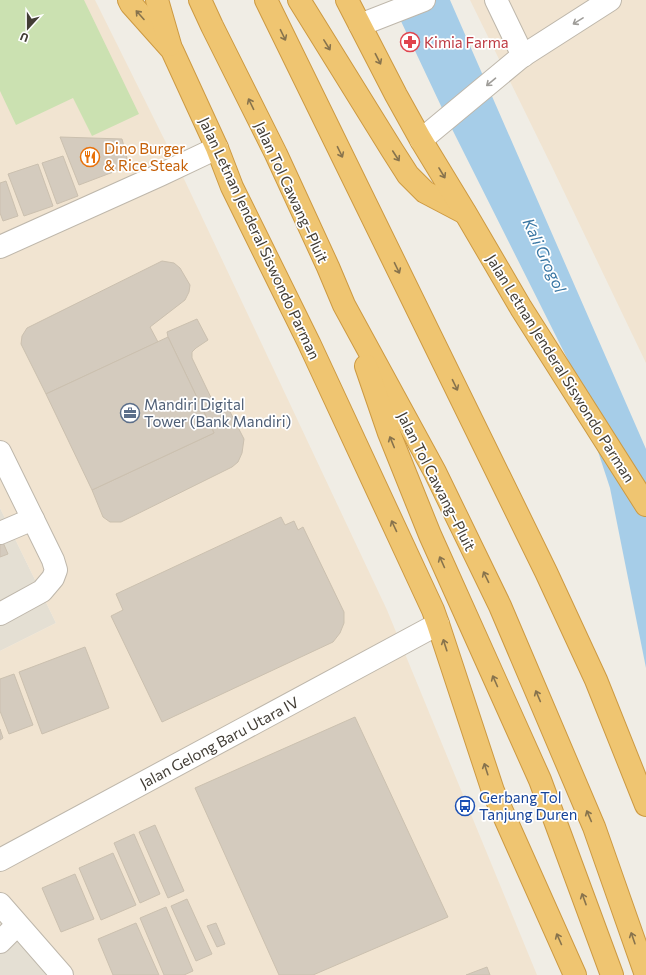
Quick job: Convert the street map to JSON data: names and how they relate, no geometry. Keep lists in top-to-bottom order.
{
  "streets": {
    "highway": ["Jalan Tol Cawang–Pluit", "Jalan Letnan Jenderal Siswondo Parman"],
    "street": ["Jalan Gelong Baru Utara IV"]
  },
  "crossings": [
    ["Jalan Letnan Jenderal Siswondo Parman", "Jalan Gelong Baru Utara IV"]
  ],
  "water": ["Kali Grogol"],
  "places": {
    "pharmacy": ["Kimia Farma"],
    "restaurant": ["Dino Burger & Rice Steak"],
    "office": ["Mandiri Digital Tower (Bank Mandiri)"],
    "bus stop": ["Gerbang Tol Tanjung Duren"]
  },
  "north": "bottom"
}
